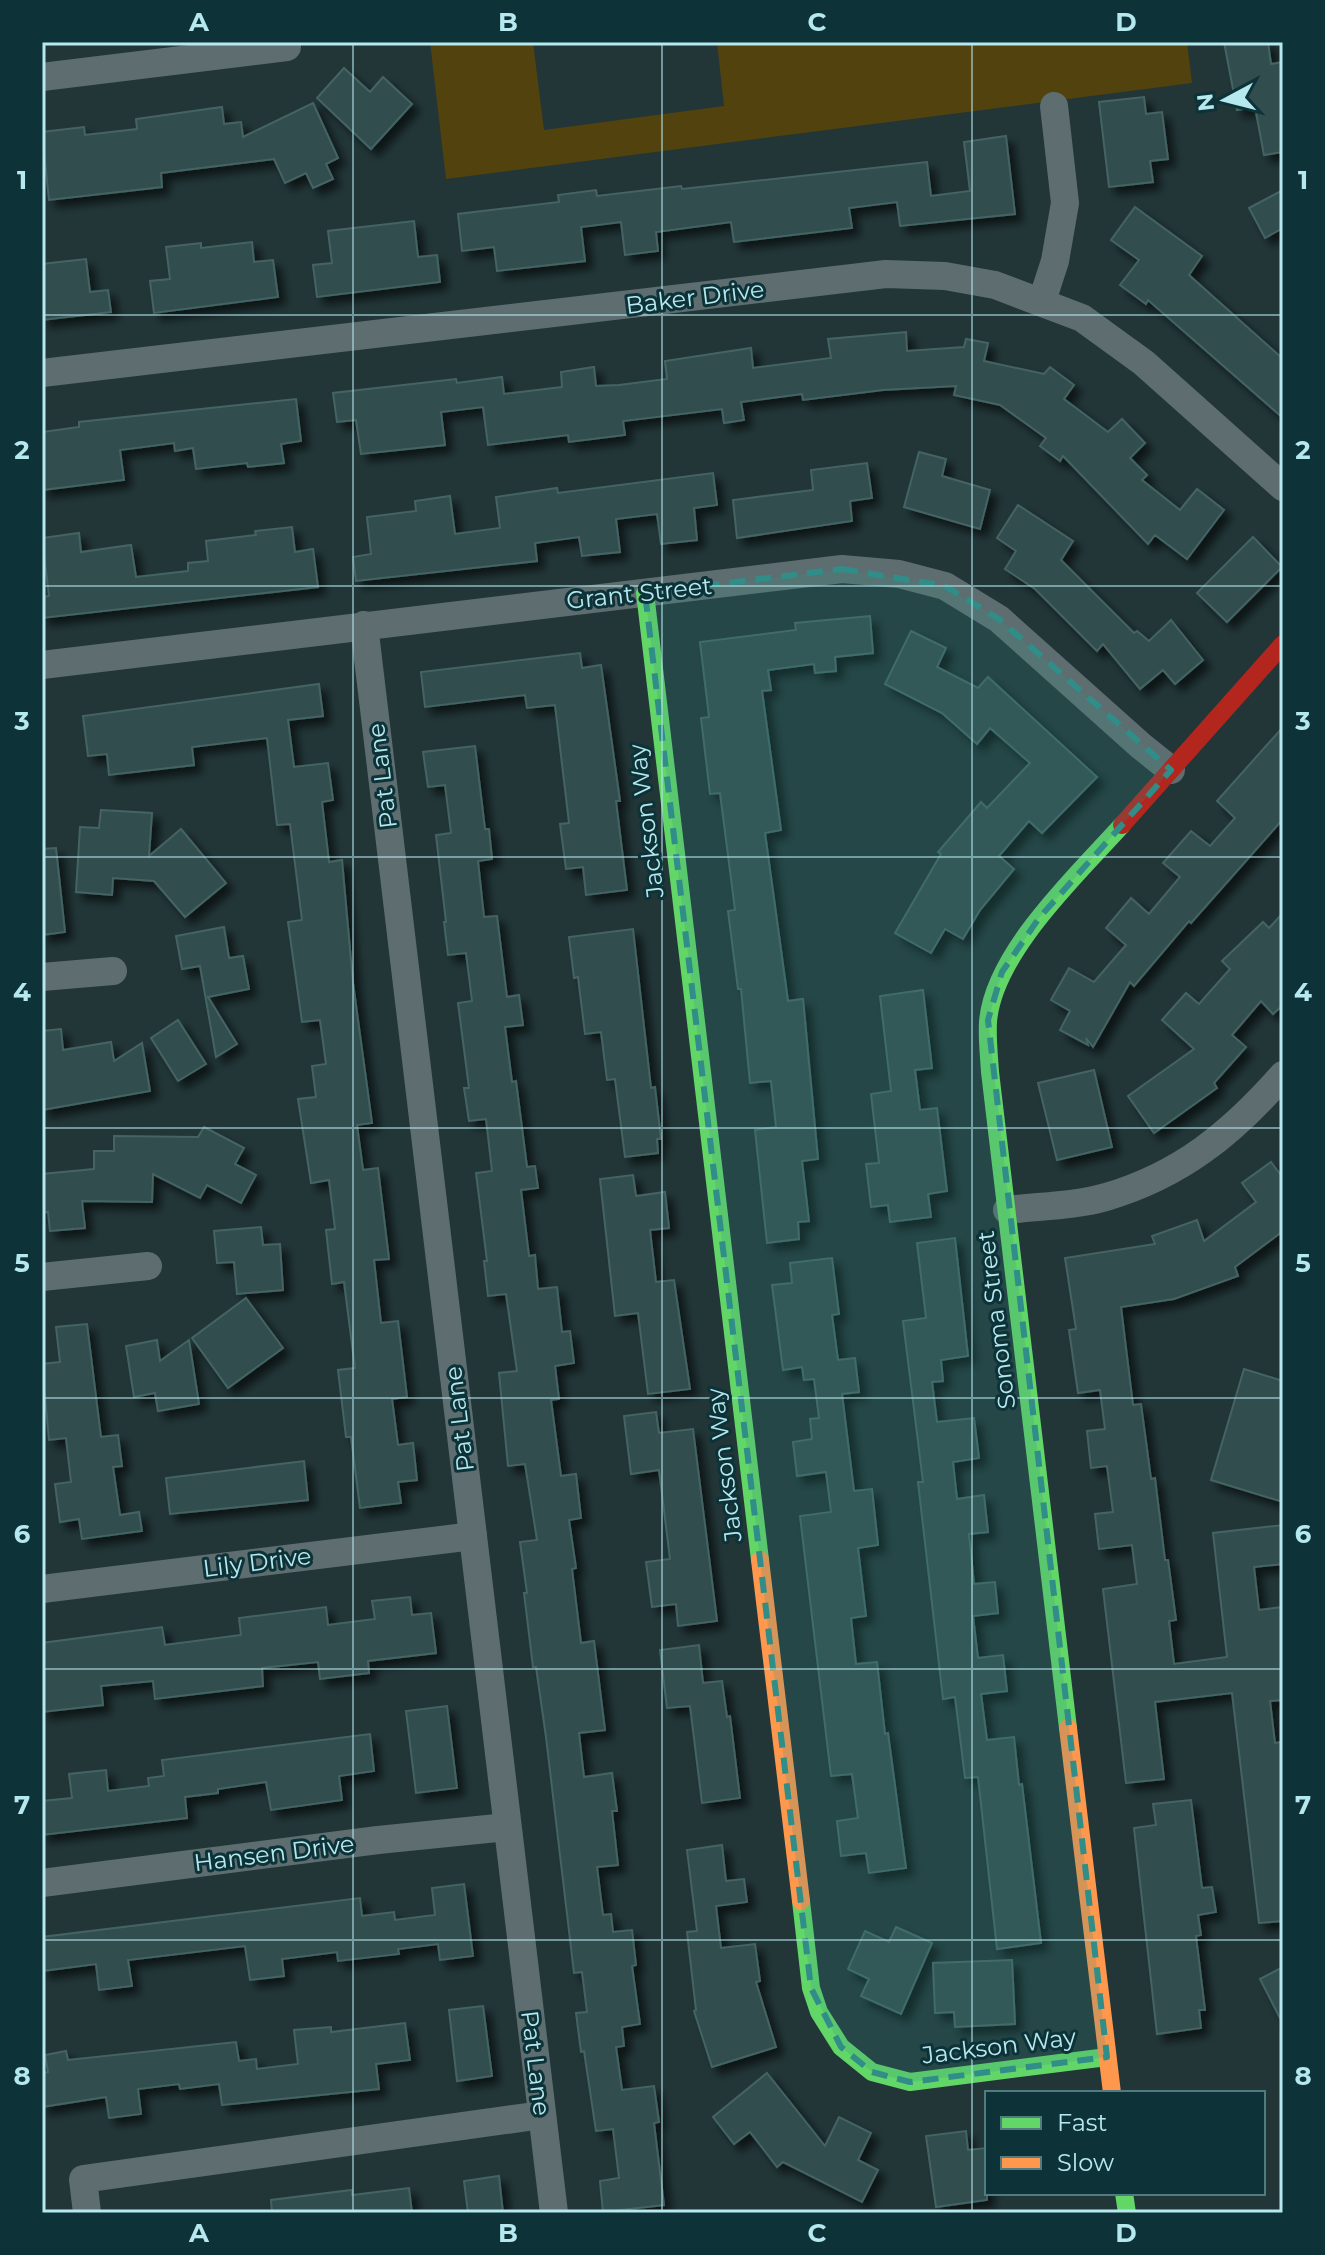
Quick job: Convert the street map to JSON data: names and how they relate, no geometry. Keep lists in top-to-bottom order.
{
  "streets": {
    "street": [
      "Baker Drive",
      "Grant Street",
      "Pat Lane",
      "Jackson Way",
      "Sonoma Street",
      "Lily Drive",
      "Hansen Drive"
    ]
  },
  "crossings": [
    ["Grant Street", "Pat Lane"],
    ["Grant Street", "Jackson Way"],
    ["Grant Street", "Sonoma Street"],
    ["Pat Lane", "Lily Drive"],
    ["Pat Lane", "Hansen Drive"],
    ["Jackson Way", "Sonoma Street"]
  ],
  "legend": ["Fast", "Slow"],
  "north": "left",
  "grid": {
    "columns": [
      "A",
      "B",
      "C",
      "D"
    ],
    "rows": [
      "1",
      "2",
      "3",
      "4",
      "5",
      "6",
      "7",
      "8"
    ]
  }
}
